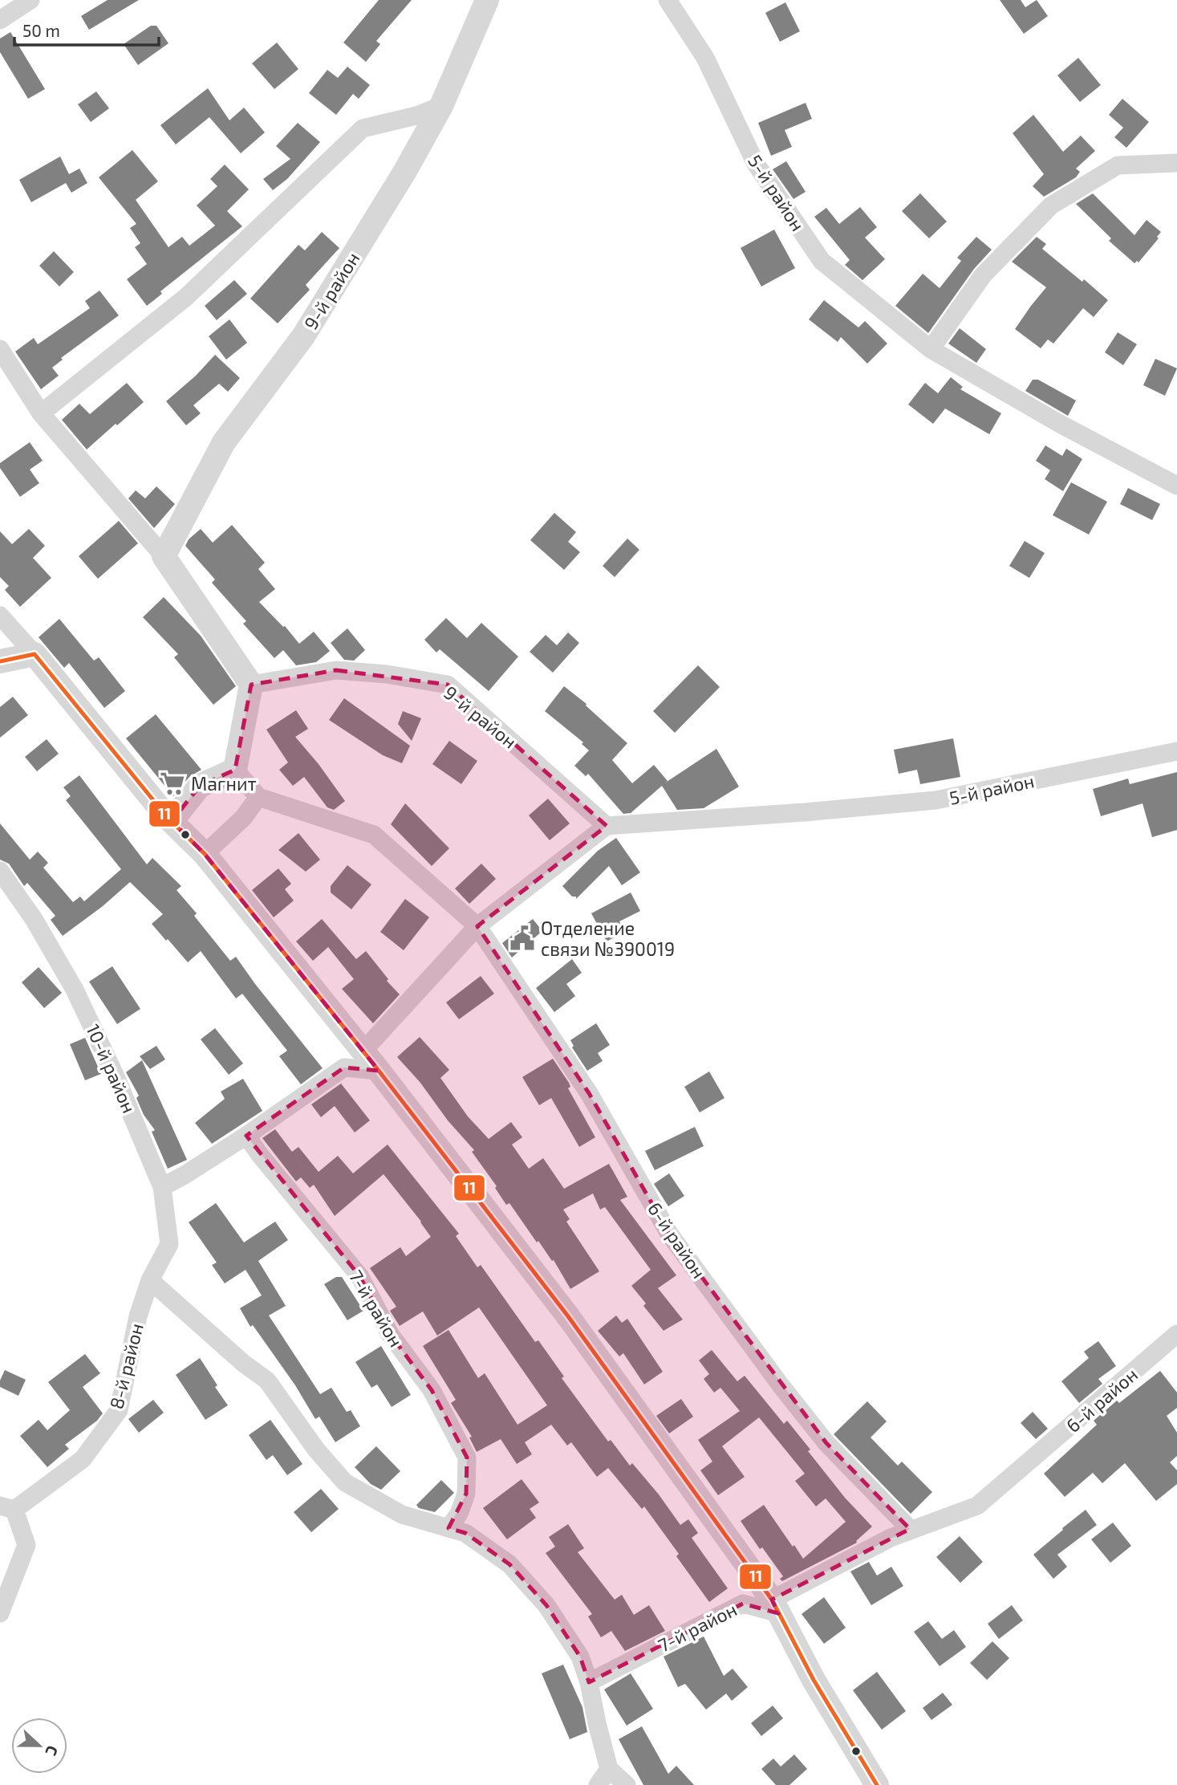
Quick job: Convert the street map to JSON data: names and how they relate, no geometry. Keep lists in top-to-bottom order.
{
  "streets": {
    "street": [
      "5-й район",
      "9-й район",
      "10-й район",
      "6-й район",
      "7-й район",
      "8-й район"
    ]
  },
  "crossings": [
    ["5-й район", "9-й район"],
    ["10-й район", "8-й район"],
    ["6-й район", "7-й район"]
  ],
  "places": {
    "supermarket": ["Магнит"],
    "public building": ["Отделение связи №390019"]
  },
  "lines": ["transit line 11"],
  "scale_bar": "50 m",
  "north": "right"
}
